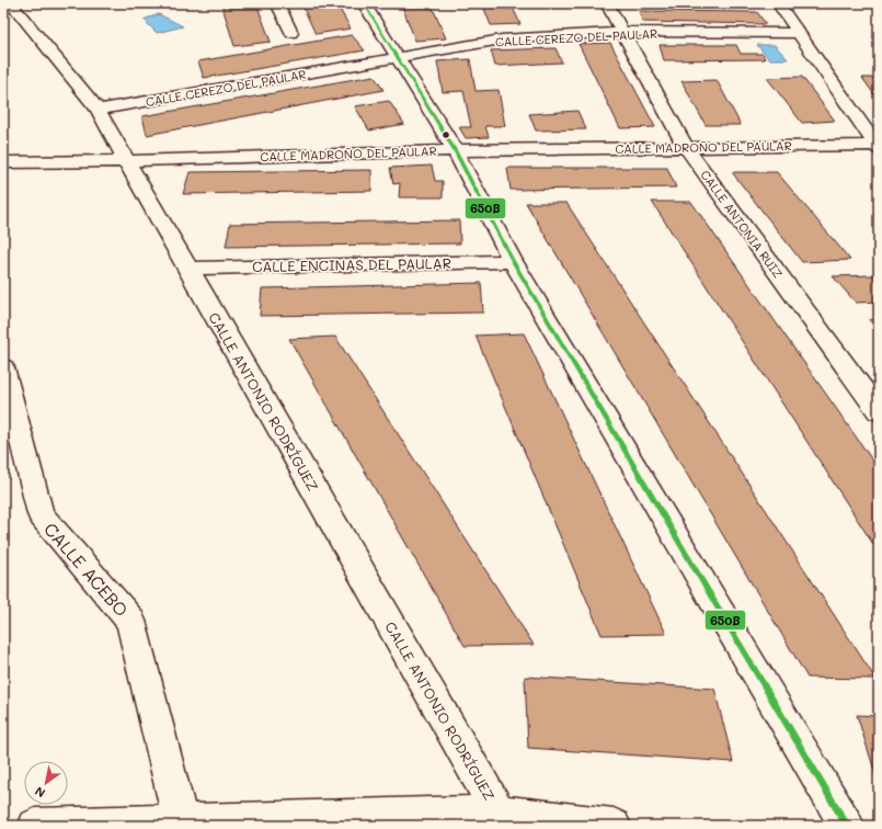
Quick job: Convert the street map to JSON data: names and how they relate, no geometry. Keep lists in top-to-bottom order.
{
  "streets": {
    "street": [
      "CALLE CEREZO DEL PAULAR",
      "CALLE MADROÑO DEL PAULAR",
      "CALLE ANTONIA RUIZ",
      "CALLE ENCINAS DEL PAULAR",
      "CALLE ANTONIO RODRÍGUEZ",
      "CALLE ACEBO"
    ]
  },
  "crossings": [
    ["CALLE CEREZO DEL PAULAR", "CALLE ANTONIA RUIZ"],
    ["CALLE CEREZO DEL PAULAR", "CALLE ANTONIO RODRÍGUEZ"],
    ["CALLE MADROÑO DEL PAULAR", "CALLE ANTONIA RUIZ"],
    ["CALLE MADROÑO DEL PAULAR", "CALLE ANTONIO RODRÍGUEZ"],
    ["CALLE ENCINAS DEL PAULAR", "CALLE ANTONIO RODRÍGUEZ"]
  ],
  "lines": ["transit line 650B"],
  "north": "bottom left"
}
